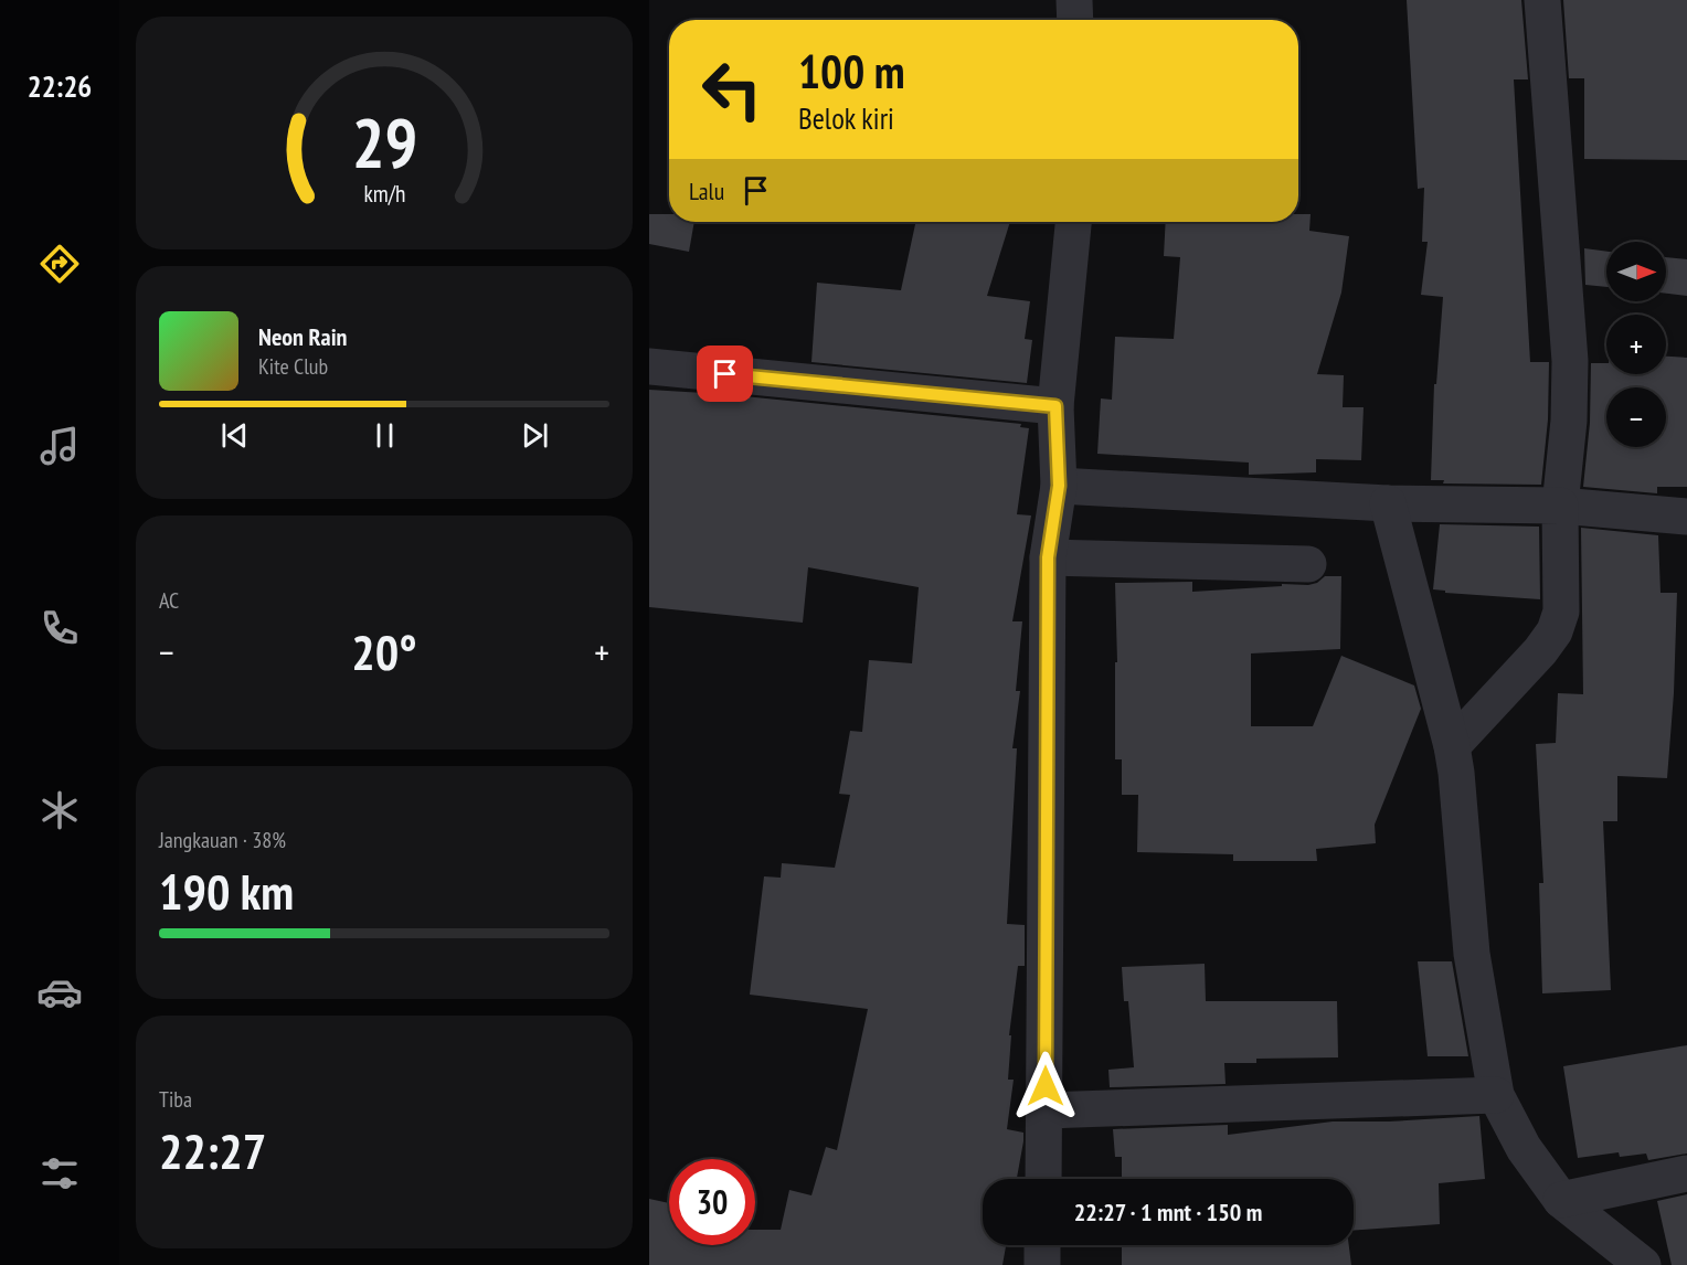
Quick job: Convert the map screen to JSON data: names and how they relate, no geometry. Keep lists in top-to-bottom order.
{
  "north": "right",
  "page": {
    "tabs": "22:26",
    "turn": ["100 m", "Belok kiri"],
    "then": "Lalu",
    "map_buttons": ["+", "−"],
    "song": ["Neon Rain", "Kite Club"],
    "tile": [
      "AC",
      ["Jangkauan · 38%", "190 km"],
      ["Tiba", "22:27"]
    ],
    "heat": ["−", "20°", "+"],
    "limit": "30",
    "trip": "22:27 · 1 mnt · 150 m",
    "gauge": ["29", "km/h"]
  }
}
